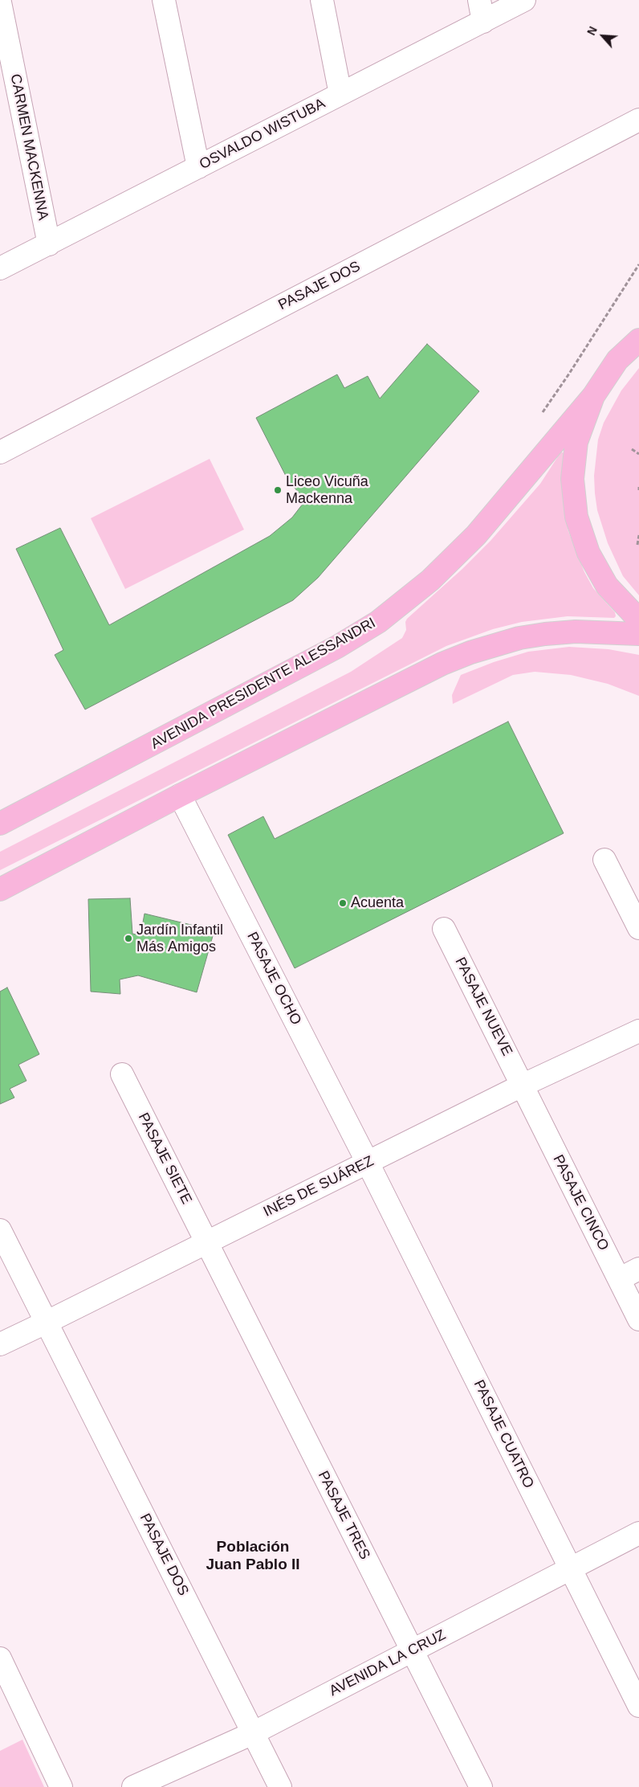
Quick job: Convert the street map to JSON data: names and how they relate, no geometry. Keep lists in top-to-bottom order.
{
  "streets": {
    "main road": ["AVENIDA PRESIDENTE ALESSANDRI"],
    "street": [
      "OSVALDO WISTUBA",
      "CARMEN MACKENNA",
      "PASAJE DOS",
      "PASAJE OCHO",
      "PASAJE NUEVE",
      "PASAJE SIETE",
      "INÉS DE SUÁREZ",
      "PASAJE CINCO",
      "PASAJE CUATRO",
      "PASAJE TRES",
      "AVENIDA LA CRUZ"
    ]
  },
  "crossings": [
    ["OSVALDO WISTUBA", "CARMEN MACKENNA"],
    ["PASAJE DOS", "INÉS DE SUÁREZ"],
    ["PASAJE DOS", "AVENIDA LA CRUZ"],
    ["PASAJE OCHO", "INÉS DE SUÁREZ"],
    ["PASAJE OCHO", "PASAJE CUATRO"],
    ["PASAJE NUEVE", "INÉS DE SUÁREZ"],
    ["PASAJE NUEVE", "PASAJE CINCO"],
    ["PASAJE SIETE", "INÉS DE SUÁREZ"],
    ["PASAJE SIETE", "PASAJE TRES"],
    ["INÉS DE SUÁREZ", "PASAJE CINCO"],
    ["INÉS DE SUÁREZ", "PASAJE CUATRO"],
    ["INÉS DE SUÁREZ", "PASAJE TRES"],
    ["PASAJE CUATRO", "AVENIDA LA CRUZ"],
    ["PASAJE TRES", "AVENIDA LA CRUZ"]
  ],
  "districts": ["Población Juan Pablo II"],
  "places": ["Liceo Vicuña Mackenna", "Acuenta", "Jardín Infantil Más Amigos"],
  "north": "top left"
}
